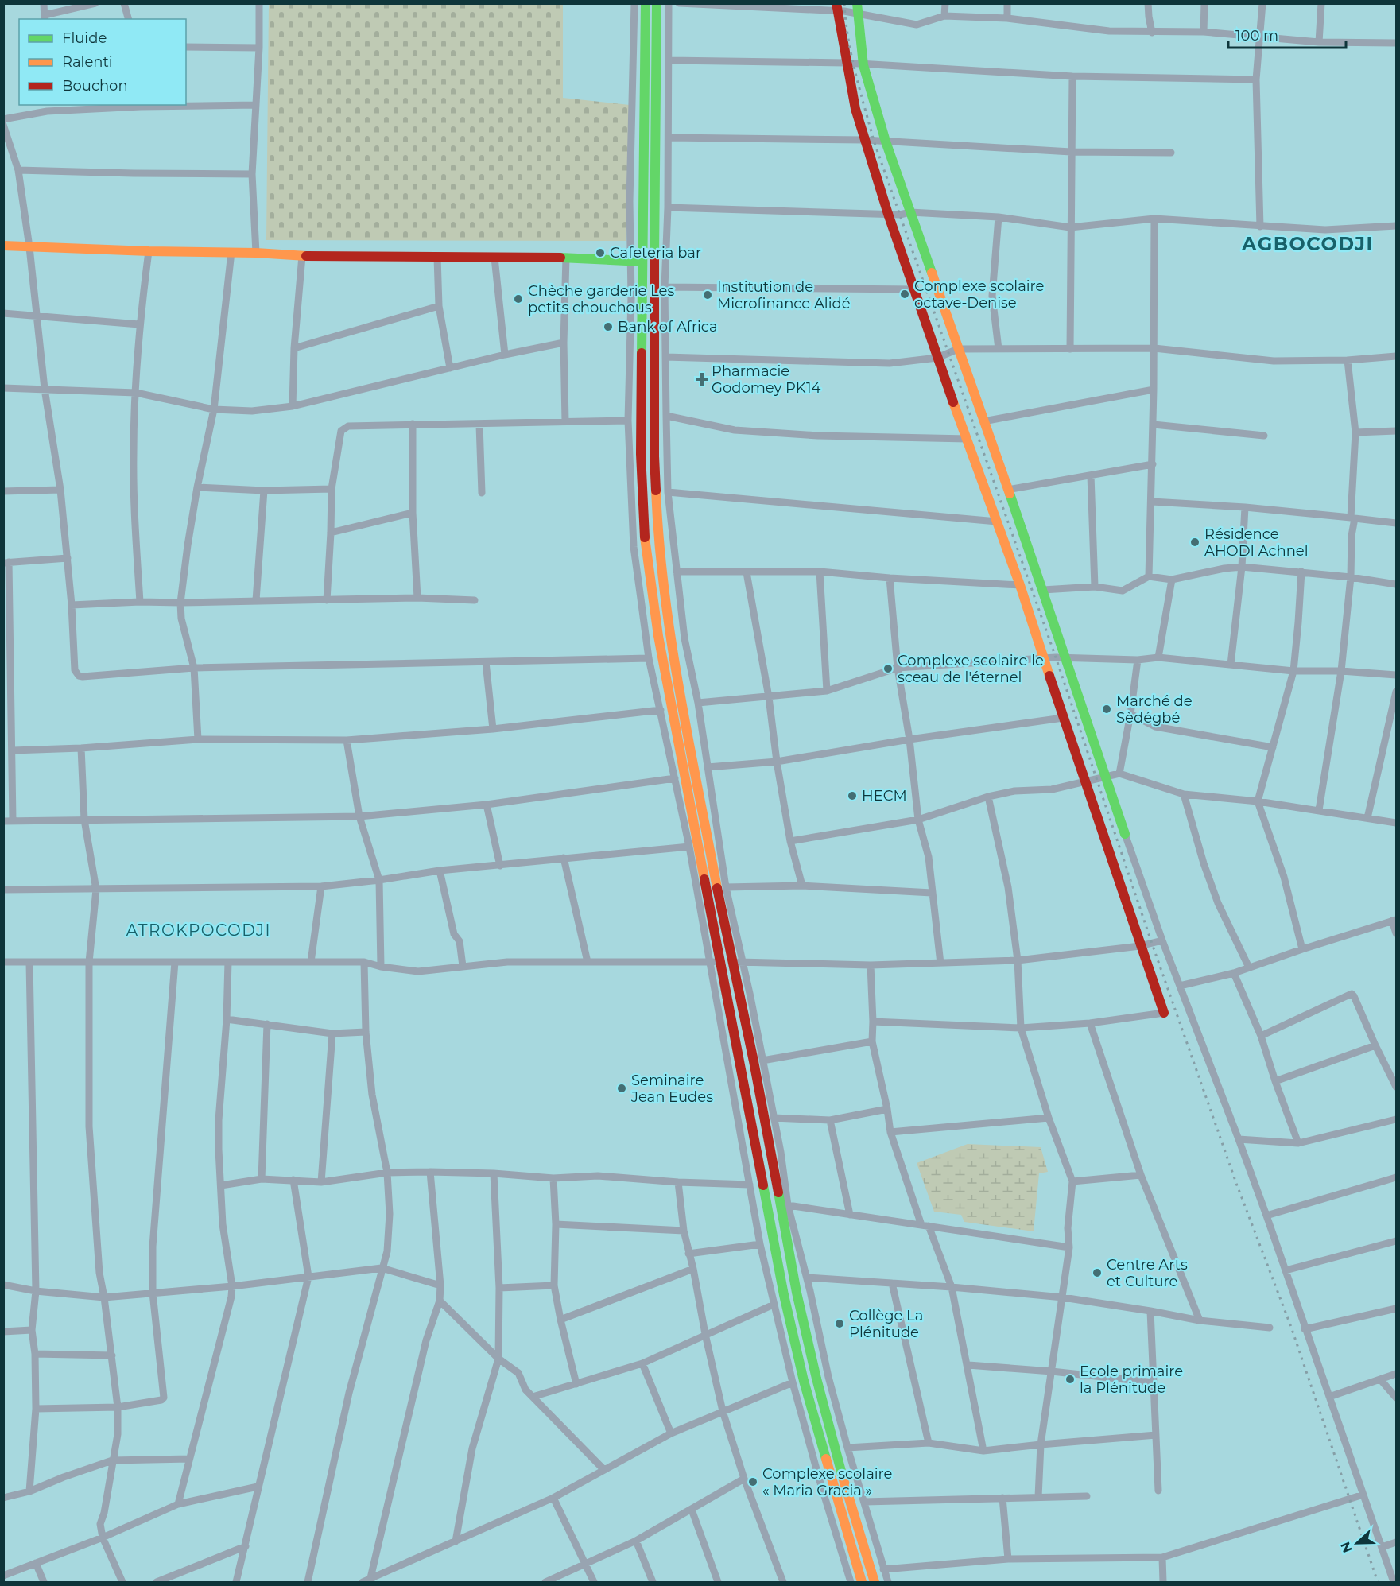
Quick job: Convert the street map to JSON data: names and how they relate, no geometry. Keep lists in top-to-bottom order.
{
  "districts": ["AGBOCODJI", "ATROKPOCODJI"],
  "places": {
    "other": [
      "Cafeteria bar",
      "Complexe scolaire octave-Denise",
      "Institution de Microfinance Alidé",
      "Chèche garderie Les petits chouchous",
      "Bank of Africa",
      "Résidence AHODI Achnel",
      "Complexe scolaire le sceau de l'éternel",
      "Marché de Sèdégbé",
      "HECM",
      "Seminaire Jean Eudes",
      "Centre Arts et Culture",
      "Collège La Plénitude",
      "Ecole primaire la Plénitude",
      "Complexe scolaire « Maria Gracia »"
    ],
    "health": ["Pharmacie Godomey PK14"]
  },
  "legend": ["Fluide", "Ralenti", "Bouchon"],
  "scale_bar": "100 m",
  "north": "left"
}
